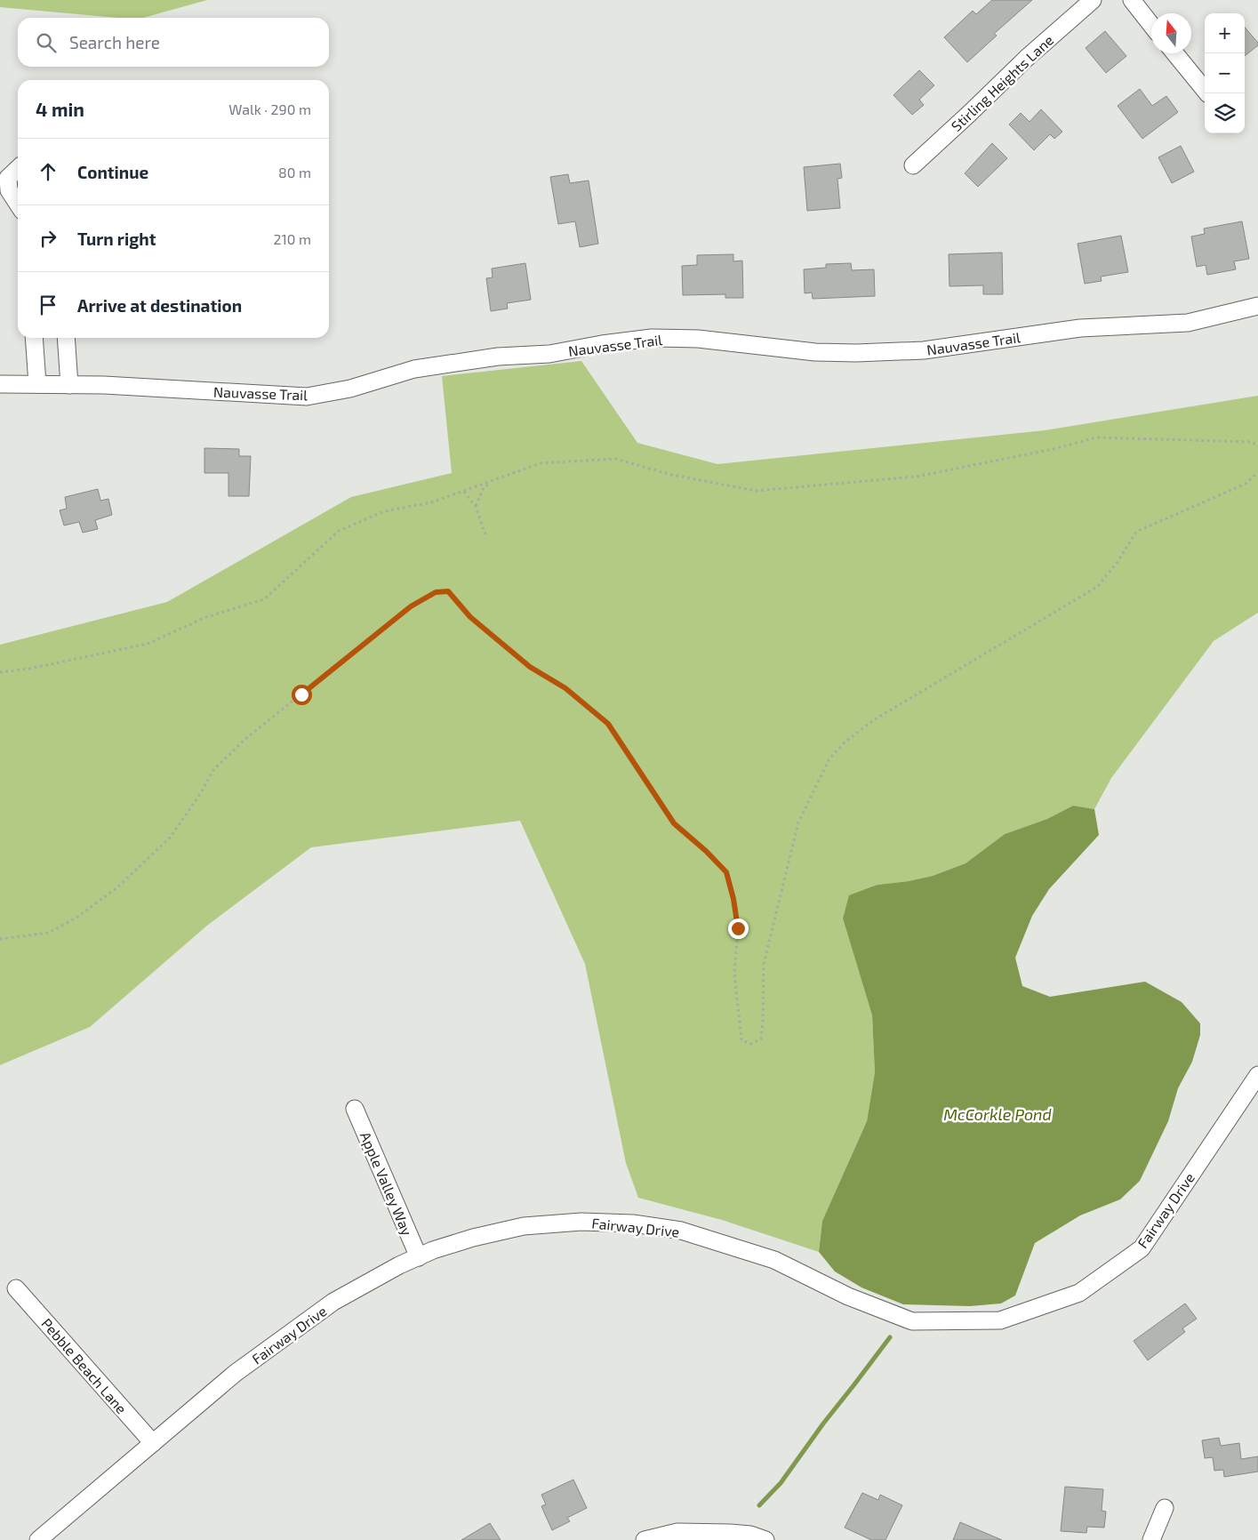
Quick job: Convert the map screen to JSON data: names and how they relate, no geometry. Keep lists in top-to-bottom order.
{
  "streets": {
    "street": [
      "Stirling Heights Lane",
      "Nauvasse Trail",
      "Apple Valley Way",
      "Fairway Drive",
      "Pebble Beach Lane"
    ]
  },
  "crossings": [
    ["Apple Valley Way", "Fairway Drive"],
    ["Fairway Drive", "Pebble Beach Lane"]
  ],
  "water": ["McCorkle Pond"],
  "north": "top",
  "page": {
    "map_buttons": ["+", "−"],
    "search": "Search here",
    "heading": ["4 min", "Walk · 290 m"],
    "list": [
      ["Continue", "80 m"],
      ["Turn right", "210 m"],
      "Arrive at destination"
    ]
  }
}
